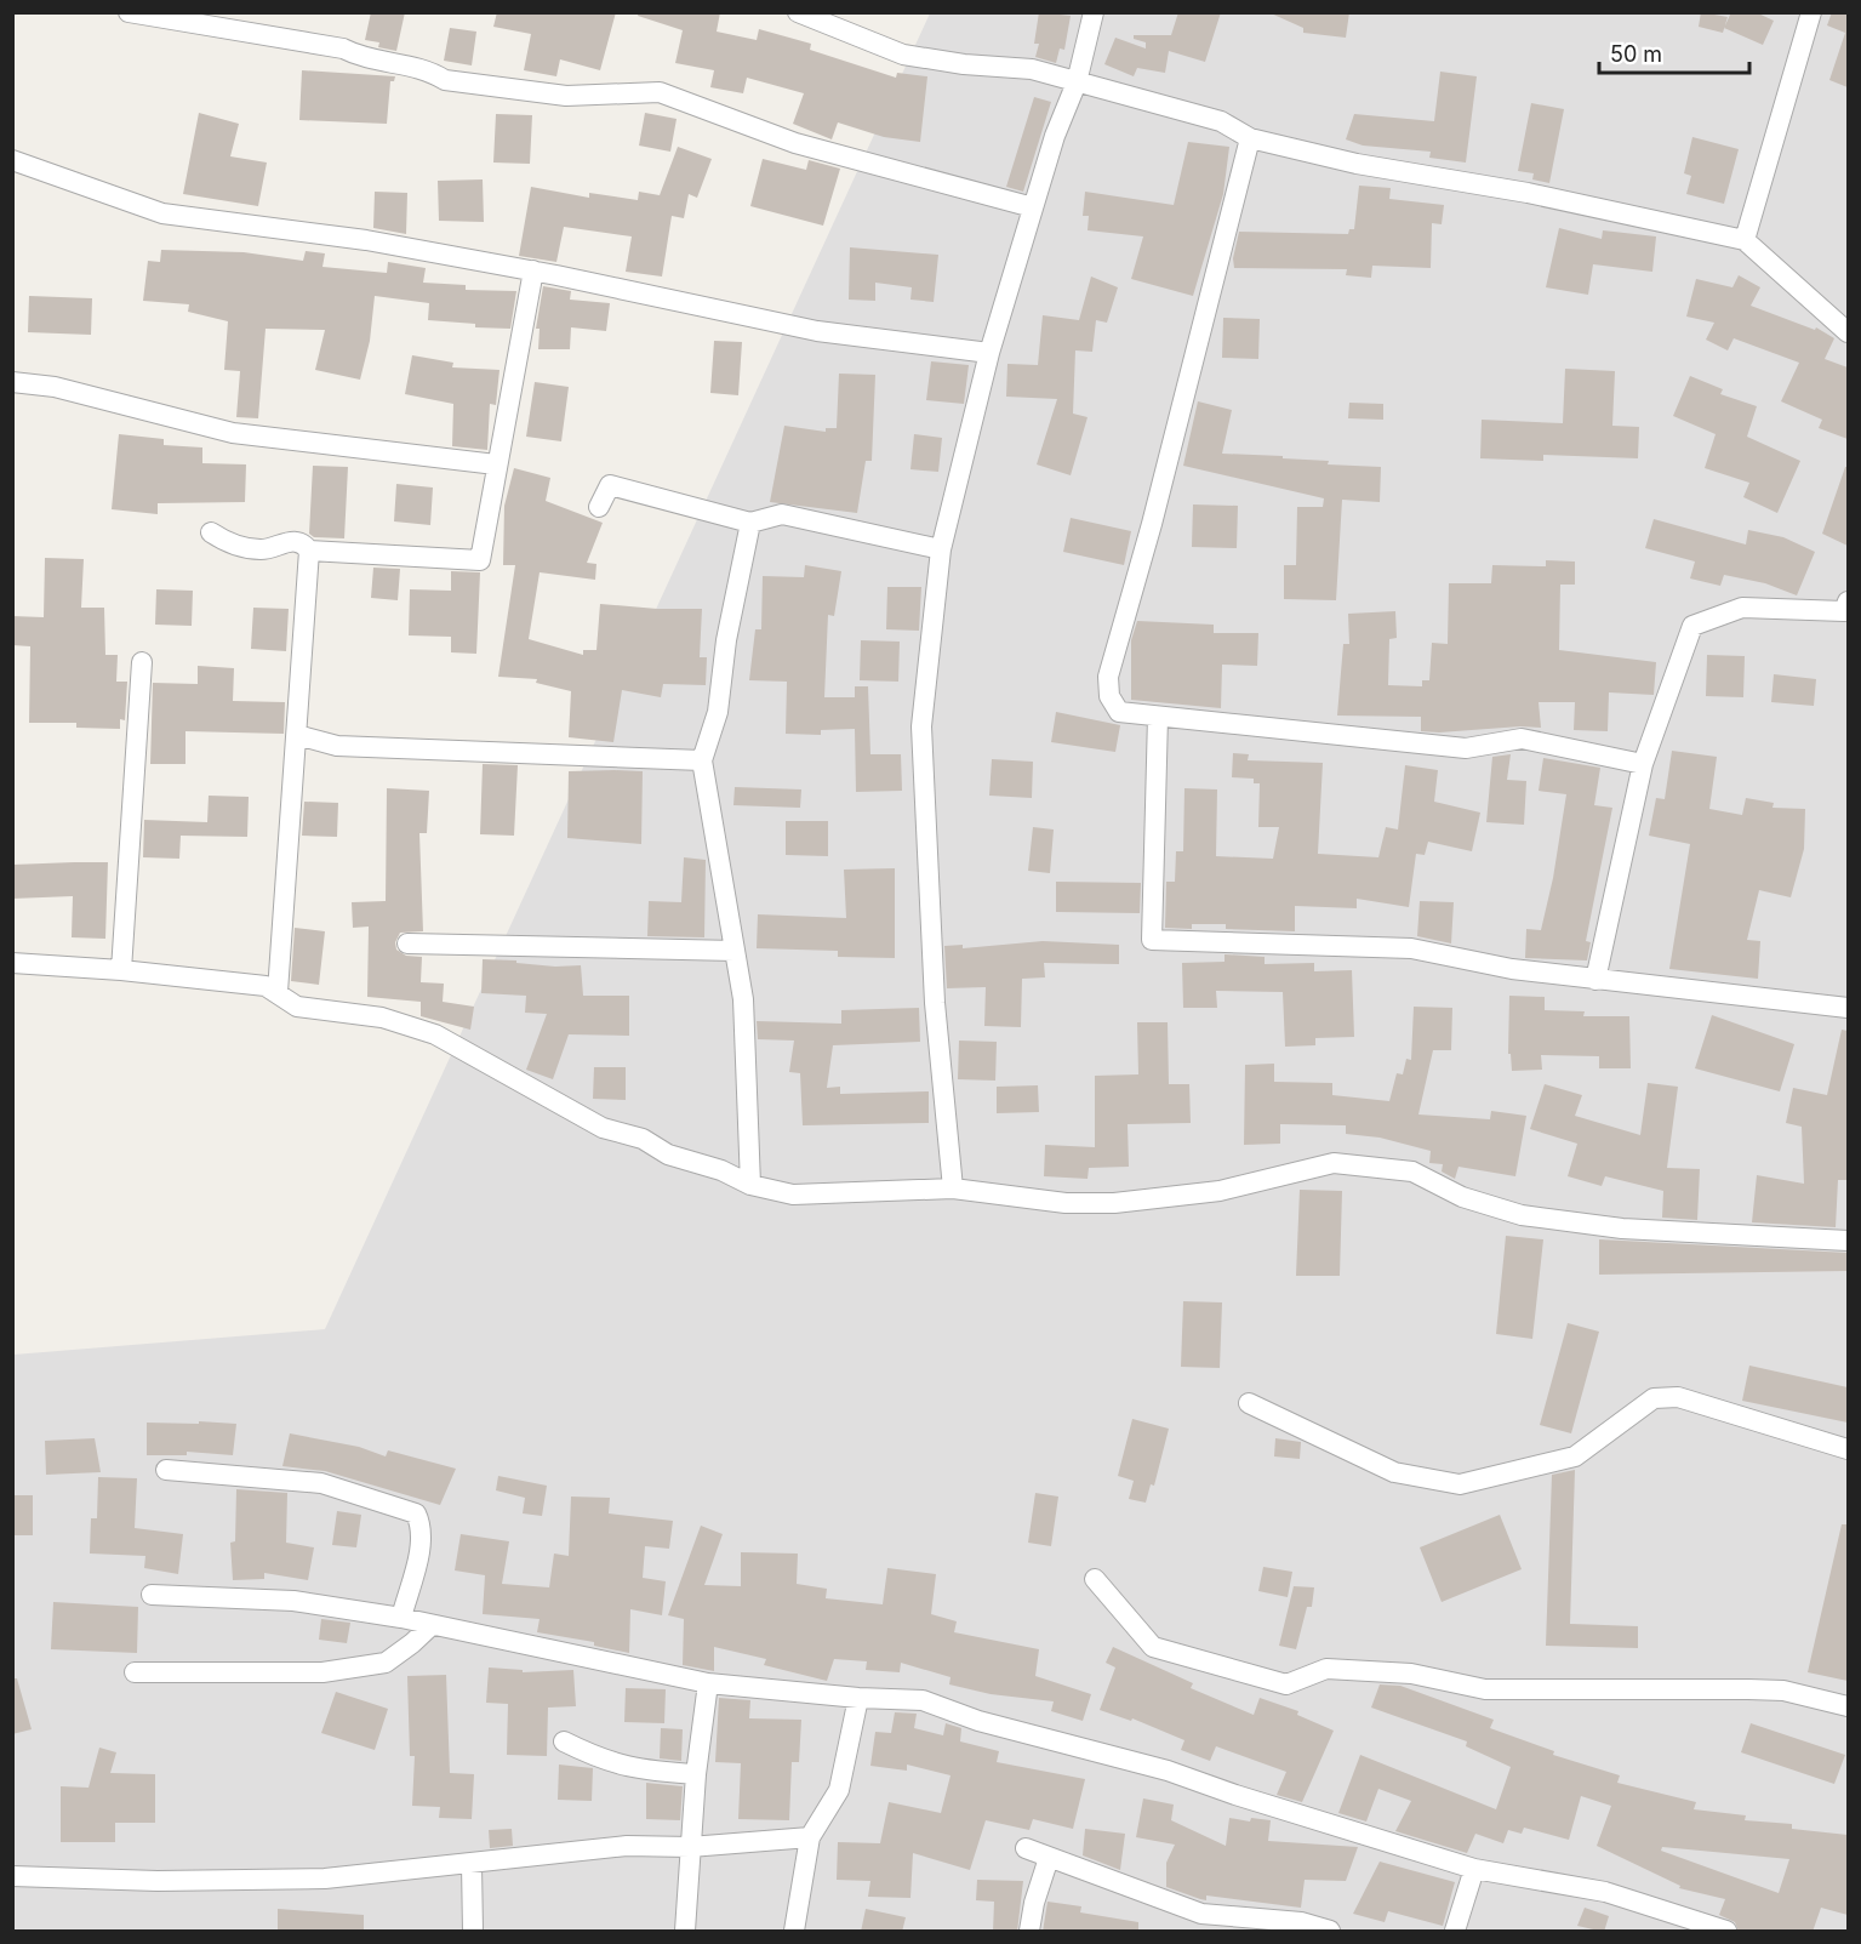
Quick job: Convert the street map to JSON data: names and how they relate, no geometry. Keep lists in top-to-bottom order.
{
  "scale_bar": "50 m"
}
